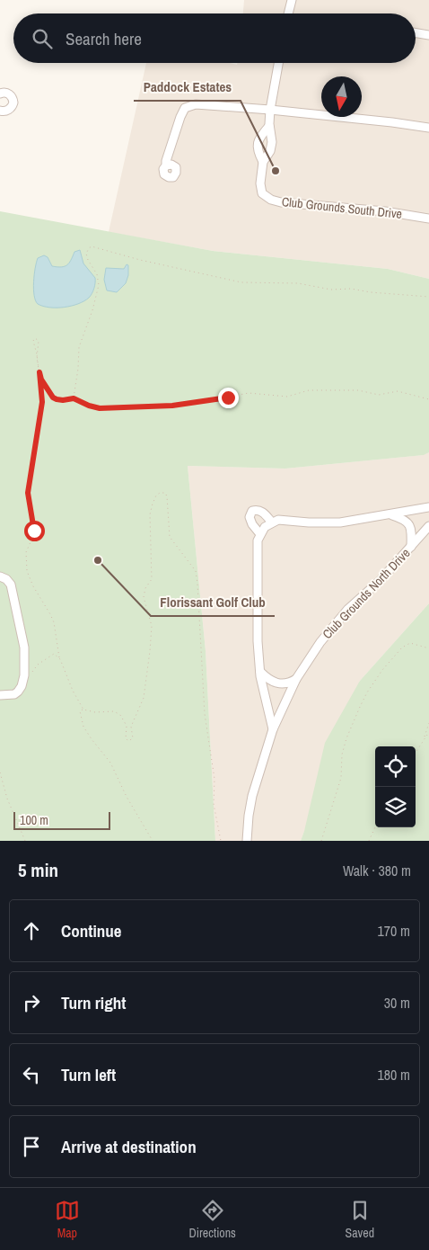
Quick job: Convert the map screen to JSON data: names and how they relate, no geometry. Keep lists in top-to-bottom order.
{
  "streets": {
    "street": ["Club Grounds South Drive", "Club Grounds North Drive"]
  },
  "places": ["Paddock Estates", "Florissant Golf Club"],
  "scale_bar": "100 m",
  "north": "bottom",
  "page": {
    "search": "Search here",
    "scale": "100 m",
    "heading": ["5 min", "Walk · 380 m"],
    "list": [
      ["Continue", "170 m"],
      ["Turn right", "30 m"],
      ["Turn left", "180 m"],
      "Arrive at destination"
    ],
    "nav": ["Map", "Directions", "Saved"]
  }
}
